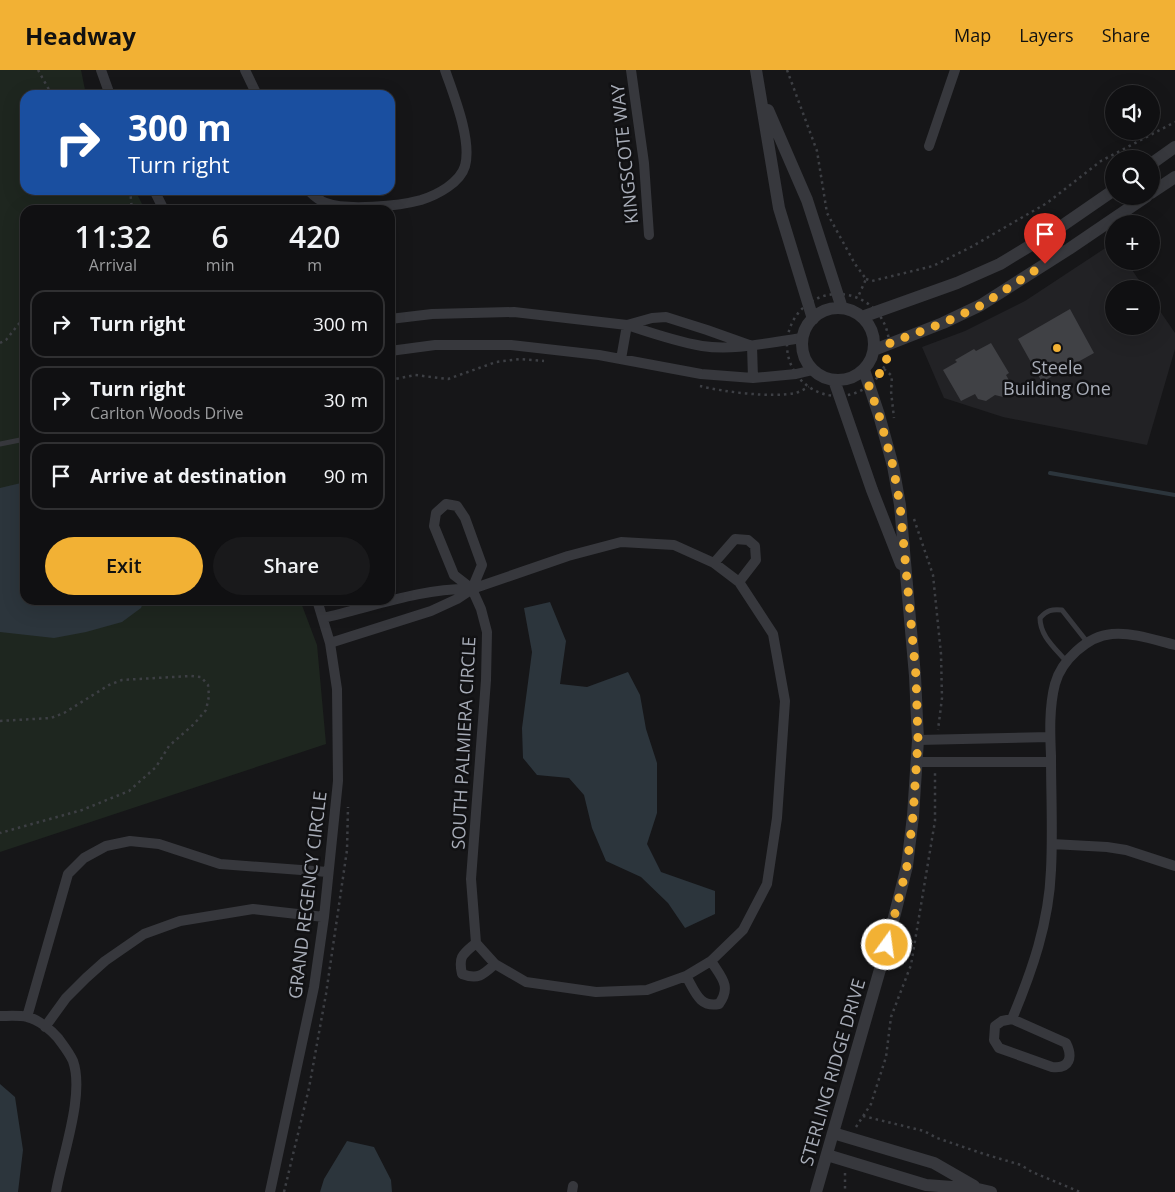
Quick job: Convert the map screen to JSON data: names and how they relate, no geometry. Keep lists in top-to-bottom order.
{
  "streets": {
    "street": [
      "KINGSCOTE WAY",
      "SOUTH PALMIERA CIRCLE",
      "GRAND REGENCY CIRCLE",
      "STERLING RIDGE DRIVE"
    ]
  },
  "places": ["Steele Building One"],
  "page": {
    "header": "Headway",
    "nav": ["Map", "Layers", "Share"],
    "map_buttons": ["+", "−"],
    "turn": ["300 m", "Turn right"],
    "eta": [
      "11:32",
      "Arrival",
      "6",
      "min",
      "420",
      "m"
    ],
    "list": [
      {
        "name": "Turn right",
        "value": "300 m"
      },
      {
        "name": "Turn right",
        "note": "Carlton Woods Drive",
        "value": "30 m"
      },
      {
        "name": "Arrive at destination",
        "value": "90 m"
      }
    ],
    "buttons": ["Exit", "Share"]
  }
}
